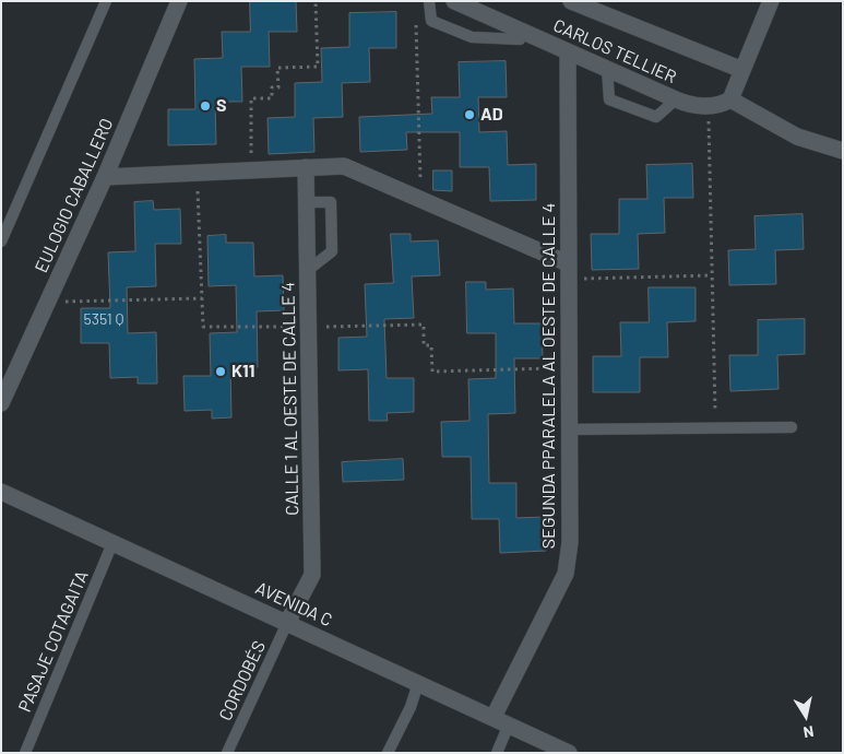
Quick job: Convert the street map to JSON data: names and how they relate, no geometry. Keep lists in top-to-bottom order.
{
  "streets": {
    "street": [
      "CARLOS TELLIER",
      "EULOGIO CABALLERO",
      "SEGUNDA PPARALELA AL OESTE DE CALLE 4",
      "CALLE 1 AL OESTE DE CALLE 4",
      "AVENIDA C"
    ],
    "lane": ["PASAJE COTAGAITA", "CORDOBÉS"]
  },
  "crossings": [
    ["CARLOS TELLIER", "SEGUNDA PPARALELA AL OESTE DE CALLE 4"],
    ["SEGUNDA PPARALELA AL OESTE DE CALLE 4", "AVENIDA C"],
    ["CALLE 1 AL OESTE DE CALLE 4", "AVENIDA C"],
    ["CALLE 1 AL OESTE DE CALLE 4", "CORDOBÉS"],
    ["AVENIDA C", "PASAJE COTAGAITA"],
    ["AVENIDA C", "CORDOBÉS"]
  ],
  "places": ["S", "AD", "K11"],
  "house_numbers": ["5351 Q"],
  "north": "bottom"
}
